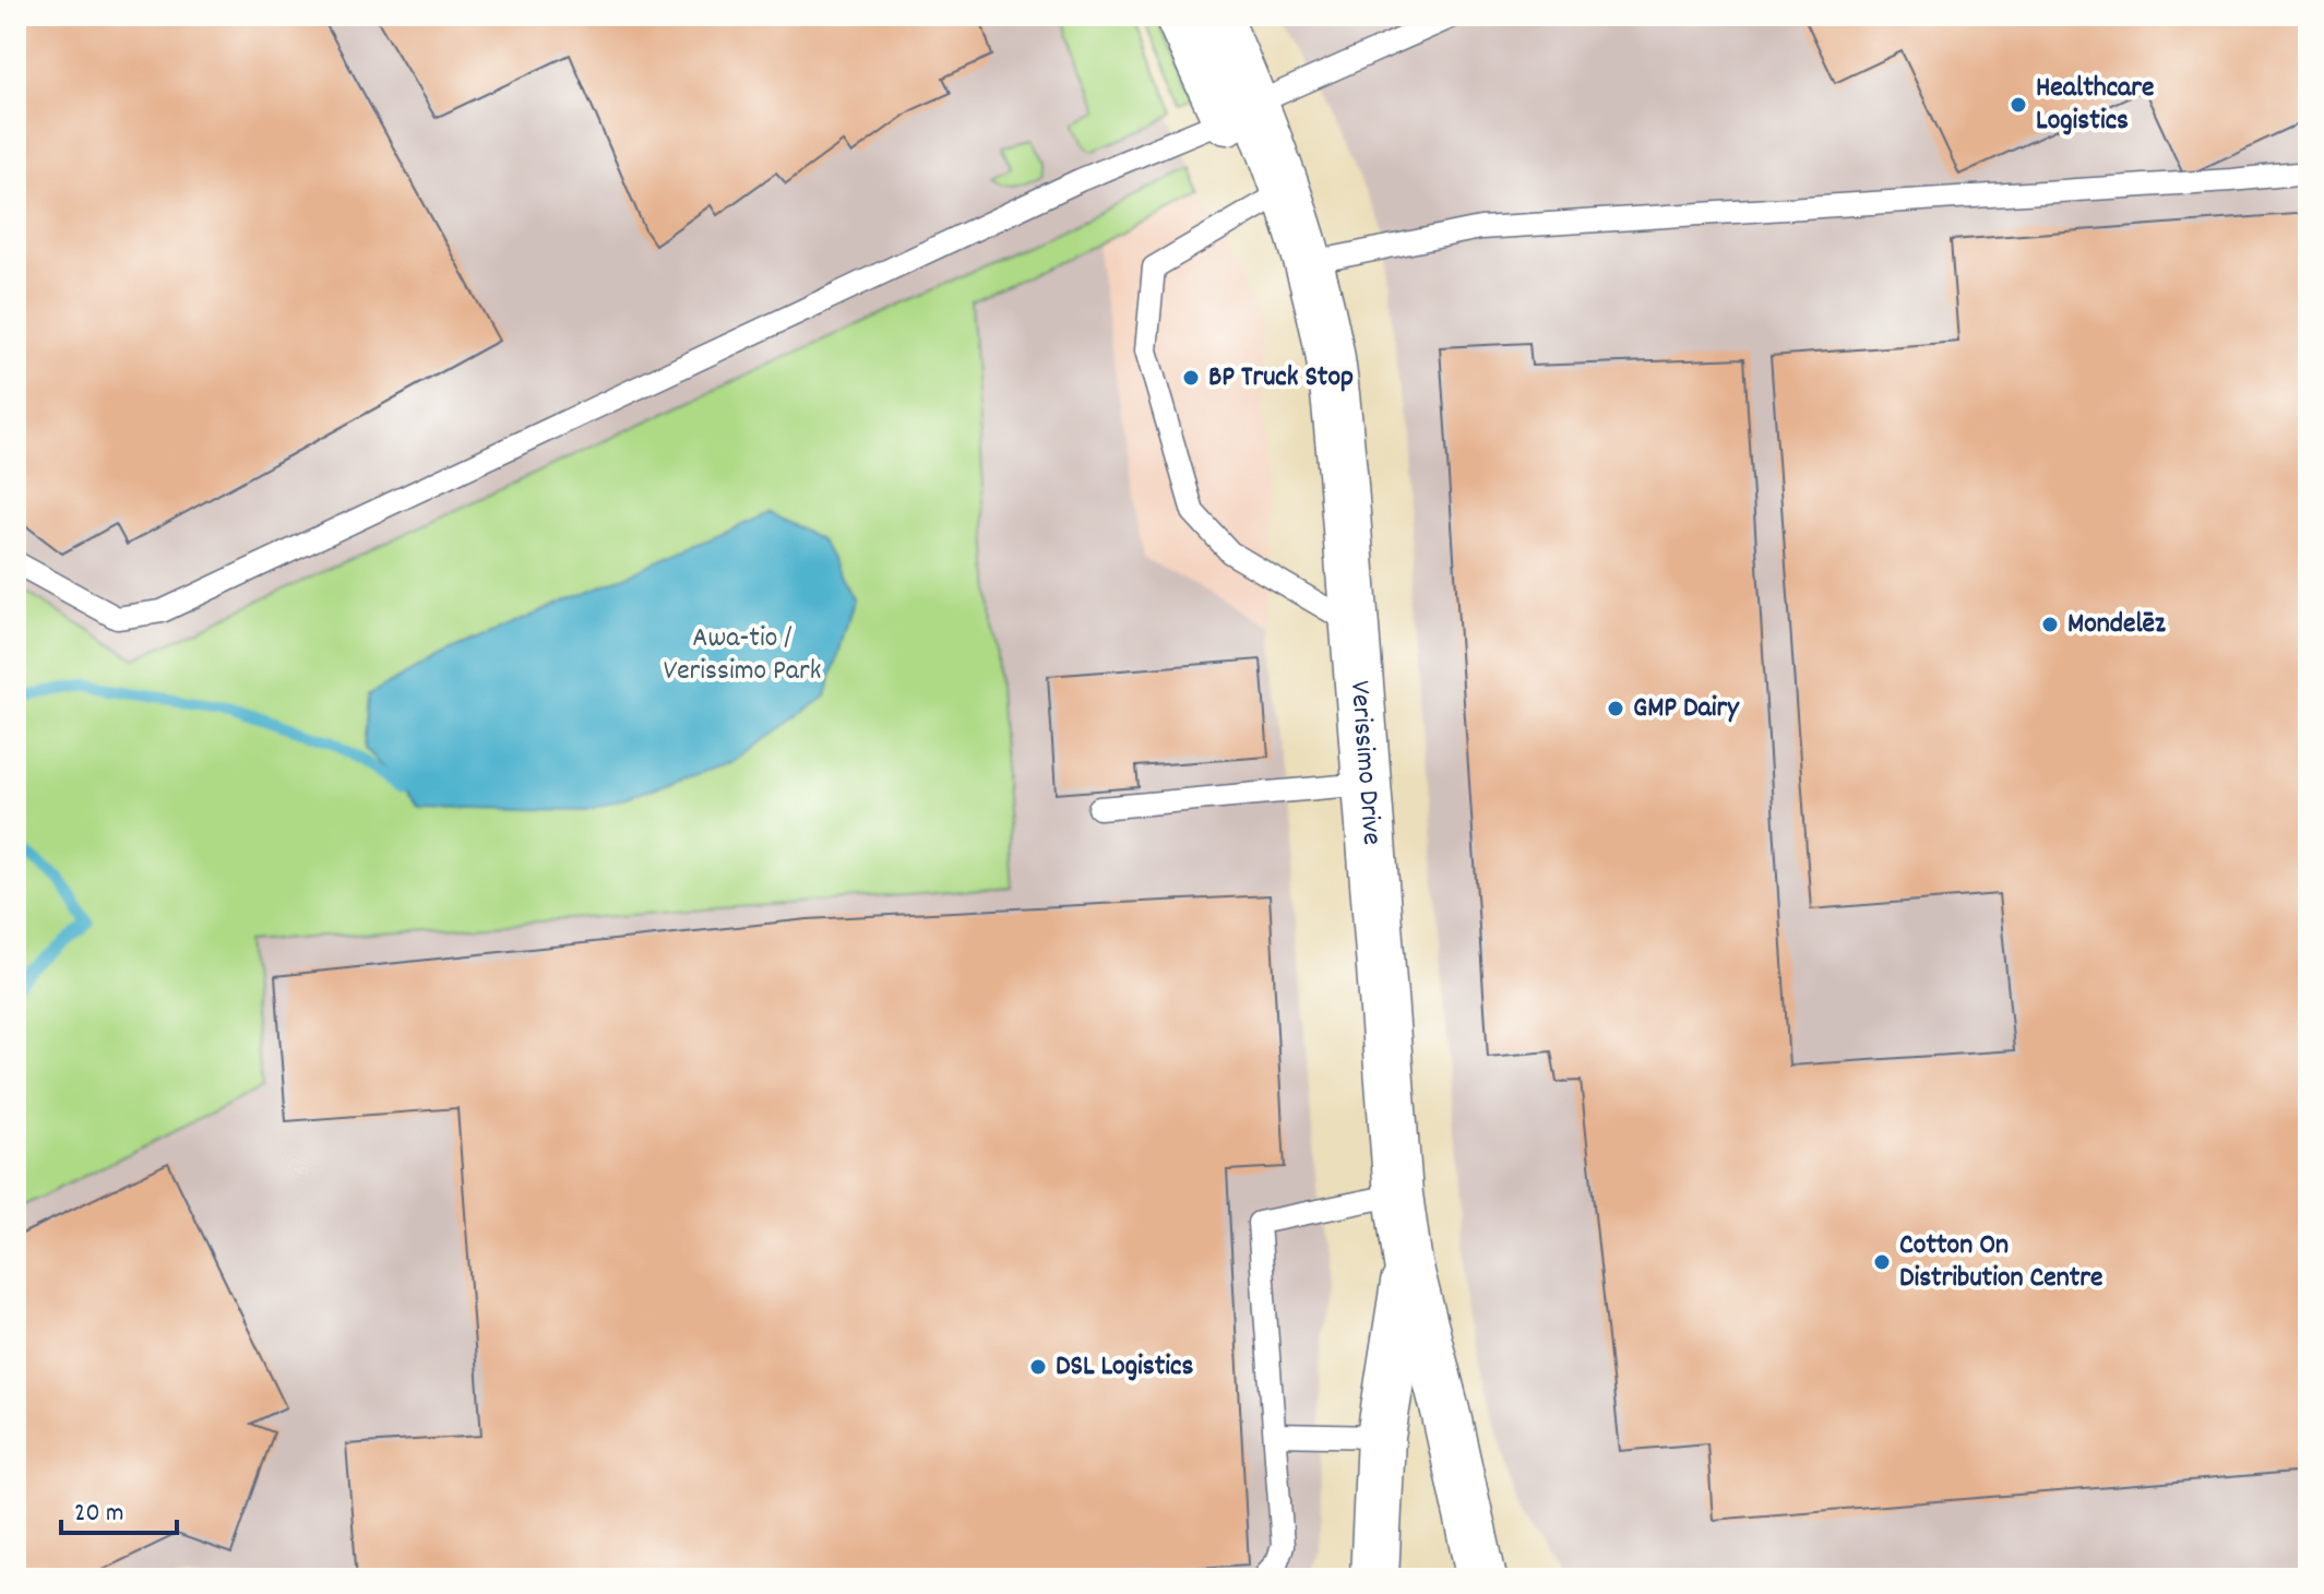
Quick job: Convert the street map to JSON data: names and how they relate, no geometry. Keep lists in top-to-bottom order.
{
  "streets": {
    "street": ["Verissimo Drive"]
  },
  "parks": ["Awa-tio / Verissimo Park"],
  "places": [
    "Healthcare Logistics",
    "BP Truck Stop",
    "Mondelēz",
    "GMP Dairy",
    "Cotton On Distribution Centre",
    "DSL Logistics"
  ],
  "scale_bar": "20 m"
}
